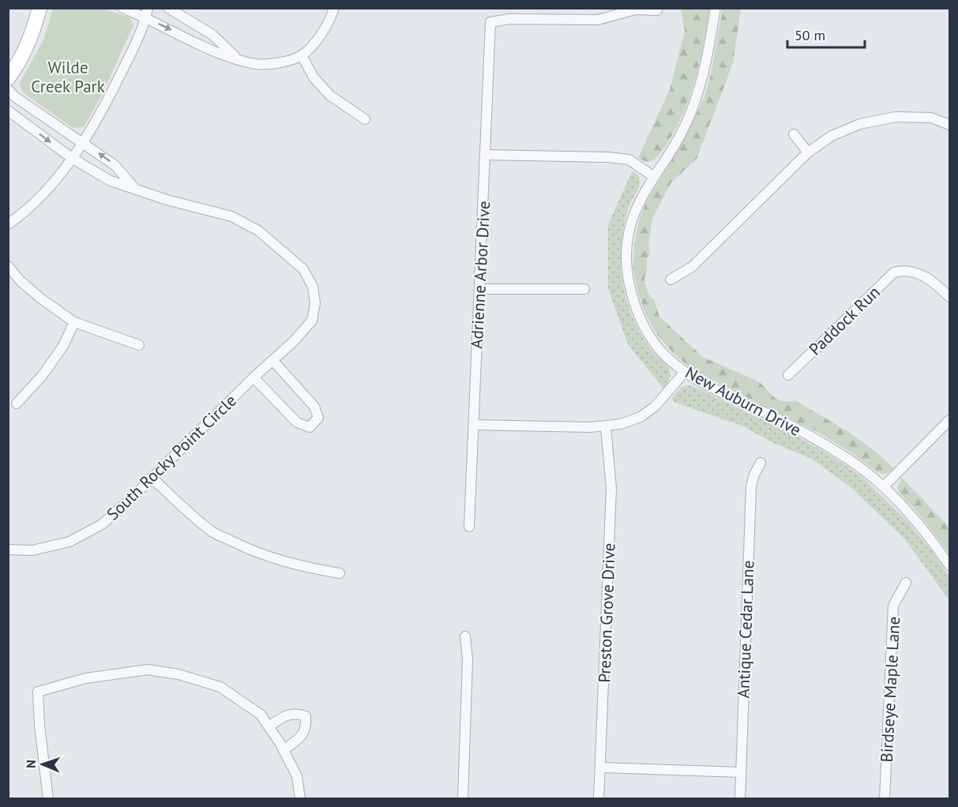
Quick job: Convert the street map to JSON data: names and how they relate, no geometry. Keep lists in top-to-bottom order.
{
  "streets": {
    "street": [
      "Adrienne Arbor Drive",
      "Paddock Run",
      "New Auburn Drive",
      "South Rocky Point Circle",
      "Preston Grove Drive",
      "Antique Cedar Lane",
      "Birdseye Maple Lane"
    ]
  },
  "parks": ["Wilde Creek Park"],
  "scale_bar": "50 m",
  "north": "left"
}
